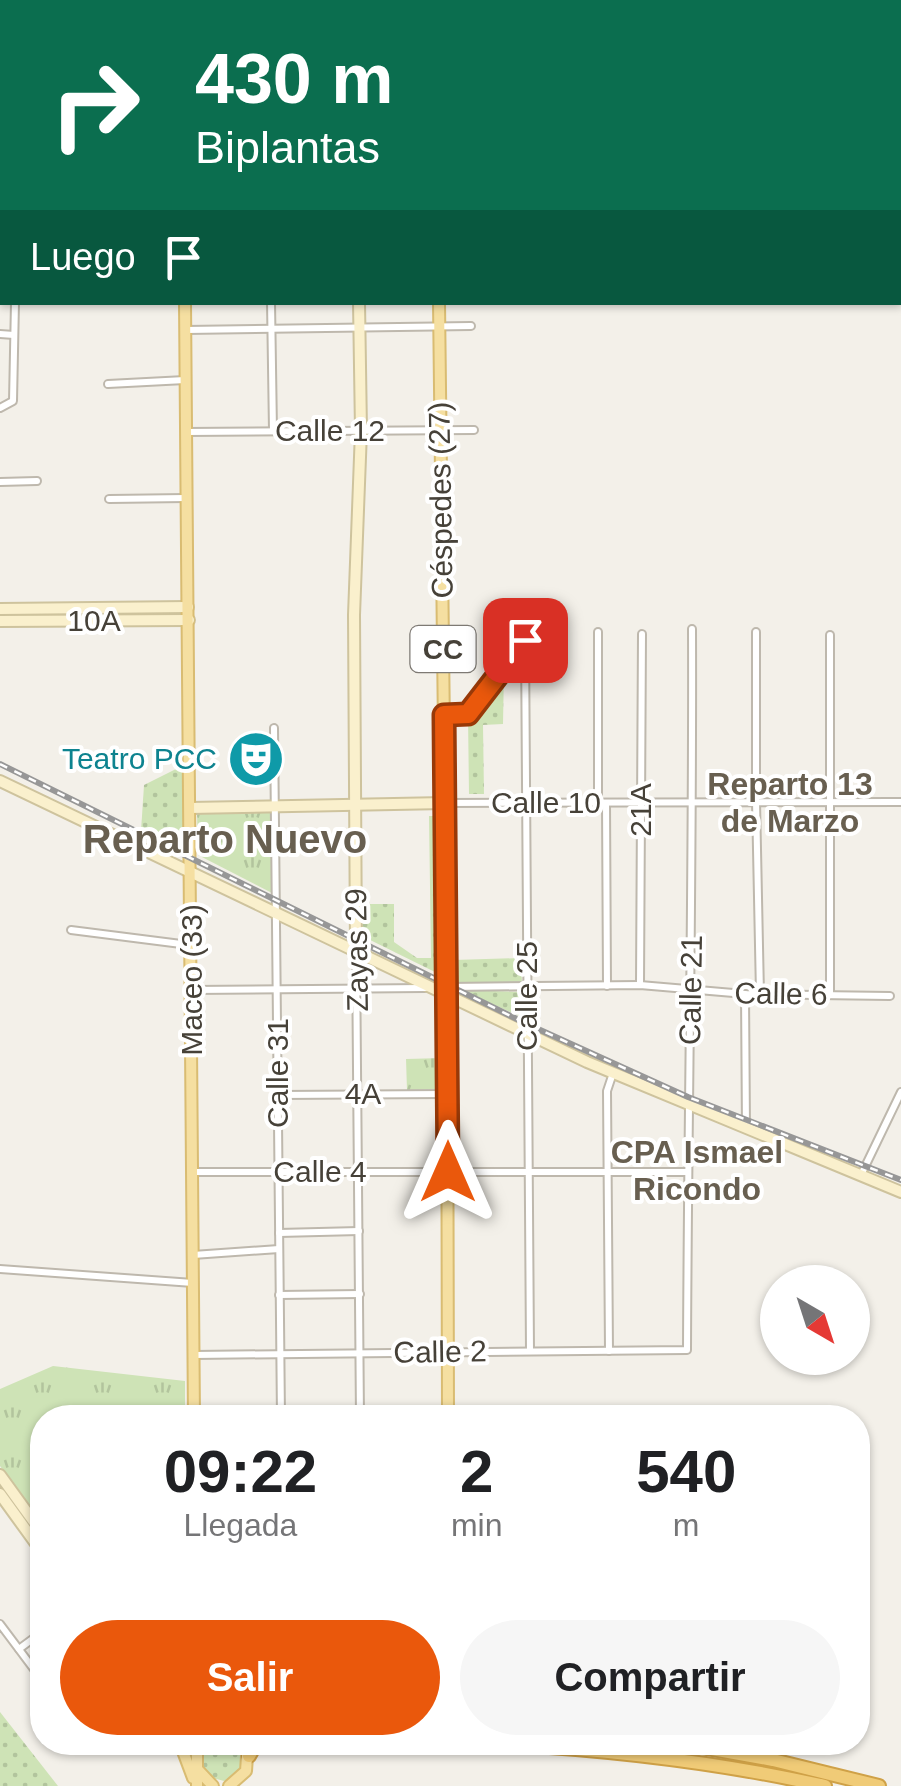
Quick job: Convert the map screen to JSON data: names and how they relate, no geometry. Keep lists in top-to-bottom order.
{
  "streets": {
    "main road": ["Céspedes (27)", "CC", "Maceo (33)"],
    "street": [
      "Calle 12",
      "10A",
      "Calle 10",
      "21A",
      "Zayas 29",
      "Calle 21",
      "Calle 6",
      "Calle 25",
      "Calle 31",
      "4A",
      "Calle 4",
      "Calle 2"
    ]
  },
  "crossings": [
    ["Calle 12", "Céspedes (27)"],
    ["Calle 12", "Zayas 29"],
    ["Calle 12", "Maceo (33)"],
    ["Céspedes (27)", "Calle 10"],
    ["Céspedes (27)", "Calle 6"],
    ["Céspedes (27)", "Calle 25"],
    ["Céspedes (27)", "4A"],
    ["Céspedes (27)", "Calle 4"],
    ["Céspedes (27)", "Calle 2"],
    ["10A", "Maceo (33)"],
    ["Calle 10", "21A"],
    ["Calle 10", "Zayas 29"],
    ["Calle 10", "Maceo (33)"],
    ["Calle 10", "Calle 21"],
    ["Calle 10", "Calle 25"],
    ["Calle 10", "Calle 31"],
    ["21A", "Calle 6"],
    ["Zayas 29", "4A"],
    ["Zayas 29", "Calle 4"],
    ["Zayas 29", "Calle 2"],
    ["Maceo (33)", "Calle 4"],
    ["Maceo (33)", "Calle 2"],
    ["Calle 21", "Calle 6"],
    ["Calle 21", "Calle 4"],
    ["Calle 21", "Calle 2"],
    ["Calle 6", "Calle 25"],
    ["Calle 25", "Calle 4"],
    ["Calle 25", "Calle 2"],
    ["Calle 31", "4A"],
    ["Calle 31", "Calle 4"],
    ["Calle 31", "Calle 2"]
  ],
  "districts": ["Reparto 13 de Marzo", "Reparto Nuevo", "CPA Ismael Ricondo"],
  "places": {
    "theatre": ["Teatro PCC"]
  },
  "north": "bottom right",
  "page": {
    "turn": ["430 m", "Biplantas"],
    "then": "Luego",
    "eta": [
      "09:22",
      "Llegada",
      "2",
      "min",
      "540",
      "m"
    ],
    "buttons": ["Salir", "Compartir"]
  }
}
